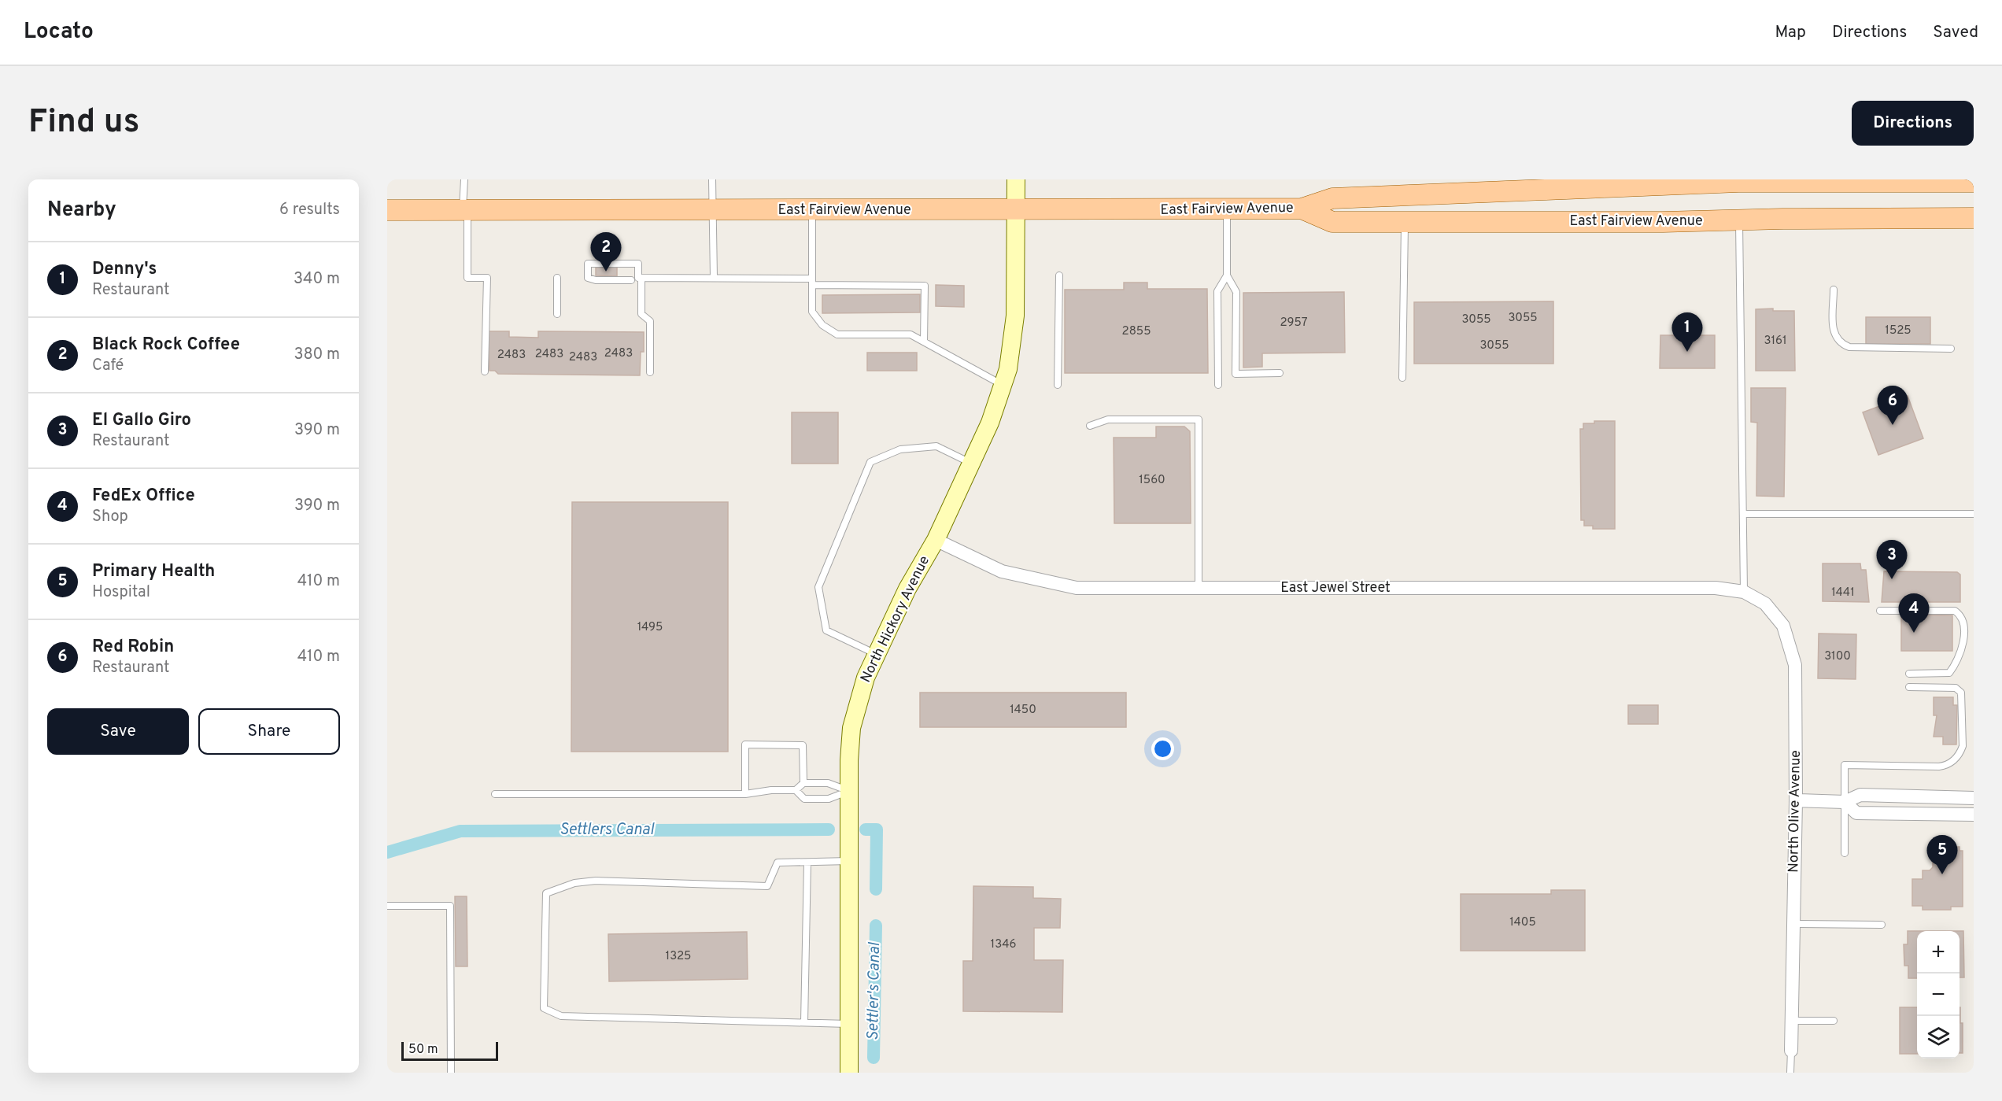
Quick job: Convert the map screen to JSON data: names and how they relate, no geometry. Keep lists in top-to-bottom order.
{
  "streets": {
    "main road": ["East Fairview Avenue"],
    "street": ["East Jewel Street", "North Hickory Avenue", "North Olive Avenue"]
  },
  "crossings": [
    ["East Fairview Avenue", "North Hickory Avenue"],
    ["East Jewel Street", "North Hickory Avenue"],
    ["East Jewel Street", "North Olive Avenue"]
  ],
  "water": ["Settlers Canal", "Settler's Canal"],
  "house_numbers": [
    "3055",
    "3055",
    "2957",
    "1525",
    "2855",
    "3161",
    "3055",
    "2483",
    "2483",
    "2483",
    "2483",
    "1560",
    "1441",
    "1495",
    "3100",
    "1450",
    "1405",
    "1346",
    "1325"
  ],
  "scale_bar": "50 m",
  "page": {
    "header": "Locato",
    "nav": ["Map", "Directions", "Saved"],
    "buttons": [
      "Directions",
      ["Save", "Share"]
    ],
    "title": "Find us",
    "heading": ["Nearby", "6 results"],
    "pins": [
      "2",
      "1",
      "6",
      "3",
      "4",
      "5"
    ],
    "list": [
      {
        "mark": "1",
        "name": "Denny's",
        "note": "Restaurant",
        "value": "340 m"
      },
      {
        "mark": "2",
        "name": "Black Rock Coffee",
        "note": "Café",
        "value": "380 m"
      },
      {
        "mark": "3",
        "name": "El Gallo Giro",
        "note": "Restaurant",
        "value": "390 m"
      },
      {
        "mark": "4",
        "name": "FedEx Office",
        "note": "Shop",
        "value": "390 m"
      },
      {
        "mark": "5",
        "name": "Primary Health",
        "note": "Hospital",
        "value": "410 m"
      },
      {
        "mark": "6",
        "name": "Red Robin",
        "note": "Restaurant",
        "value": "410 m"
      }
    ],
    "map_buttons": ["+", "−"],
    "scale": "50 m"
  }
}
